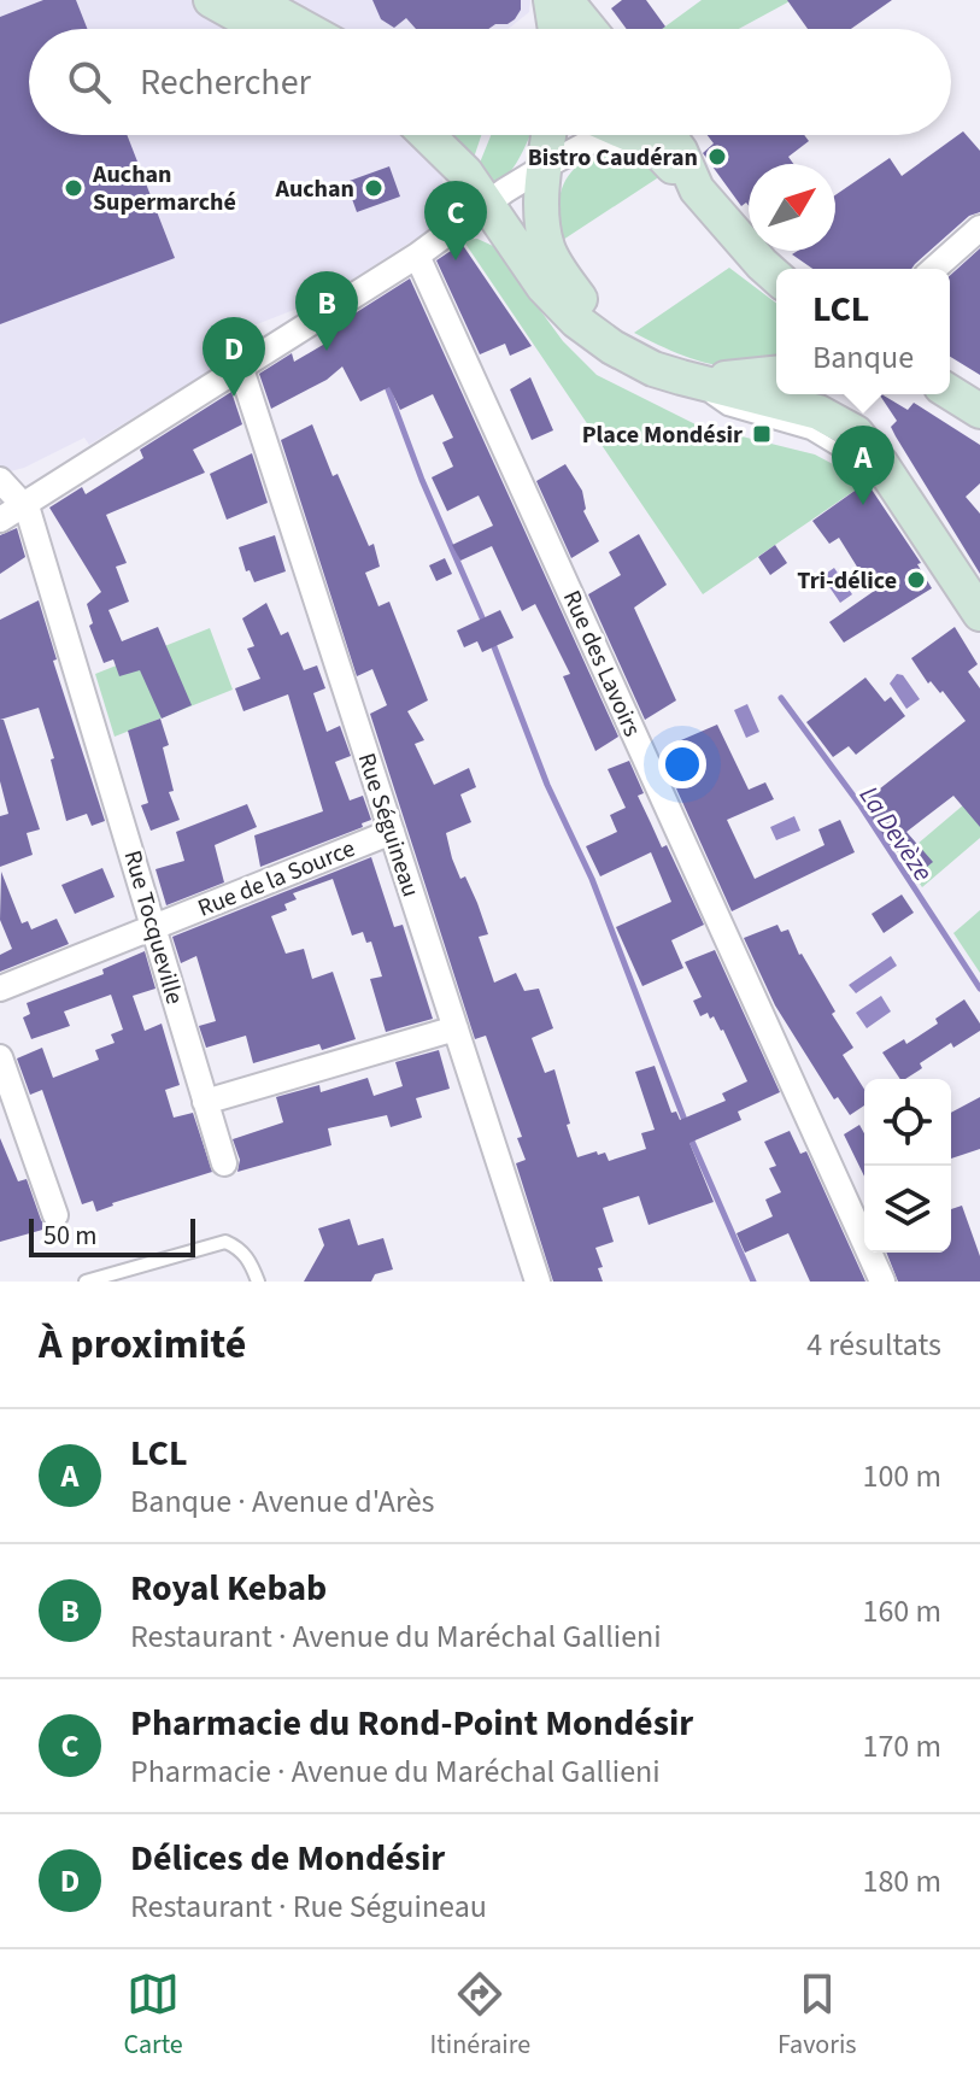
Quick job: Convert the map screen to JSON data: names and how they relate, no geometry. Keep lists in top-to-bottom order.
{
  "streets": {
    "street": [
      "Rue des Lavoirs",
      "Rue Séguineau",
      "Rue de la Source",
      "Rue Tocqueville"
    ]
  },
  "crossings": [
    ["Rue Séguineau", "Rue de la Source"],
    ["Rue de la Source", "Rue Tocqueville"]
  ],
  "water": ["La Devèze"],
  "places": {
    "other": [
      "Bistro Caudéran",
      "Auchan Supermarché",
      "Auchan",
      "Tri-délice"
    ],
    "transit": ["Place Mondésir"]
  },
  "scale_bar": "50 m",
  "north": "top right",
  "page": {
    "search": "Rechercher",
    "pins": [
      "C",
      "B",
      "D",
      "A"
    ],
    "popup": ["LCL", "Banque"],
    "scale": "50 m",
    "heading": ["À proximité", "4 résultats"],
    "list": [
      {
        "mark": "A",
        "name": "LCL",
        "note": "Banque · Avenue d'Arès",
        "value": "100 m"
      },
      {
        "mark": "B",
        "name": "Royal Kebab",
        "note": "Restaurant · Avenue du Maréchal Gallieni",
        "value": "160 m"
      },
      {
        "mark": "C",
        "name": "Pharmacie du Rond-Point Mondésir",
        "note": "Pharmacie · Avenue du Maréchal Gallieni",
        "value": "170 m"
      },
      {
        "mark": "D",
        "name": "Délices de Mondésir",
        "note": "Restaurant · Rue Séguineau",
        "value": "180 m"
      }
    ],
    "nav": ["Carte", "Itinéraire", "Favoris"]
  }
}
